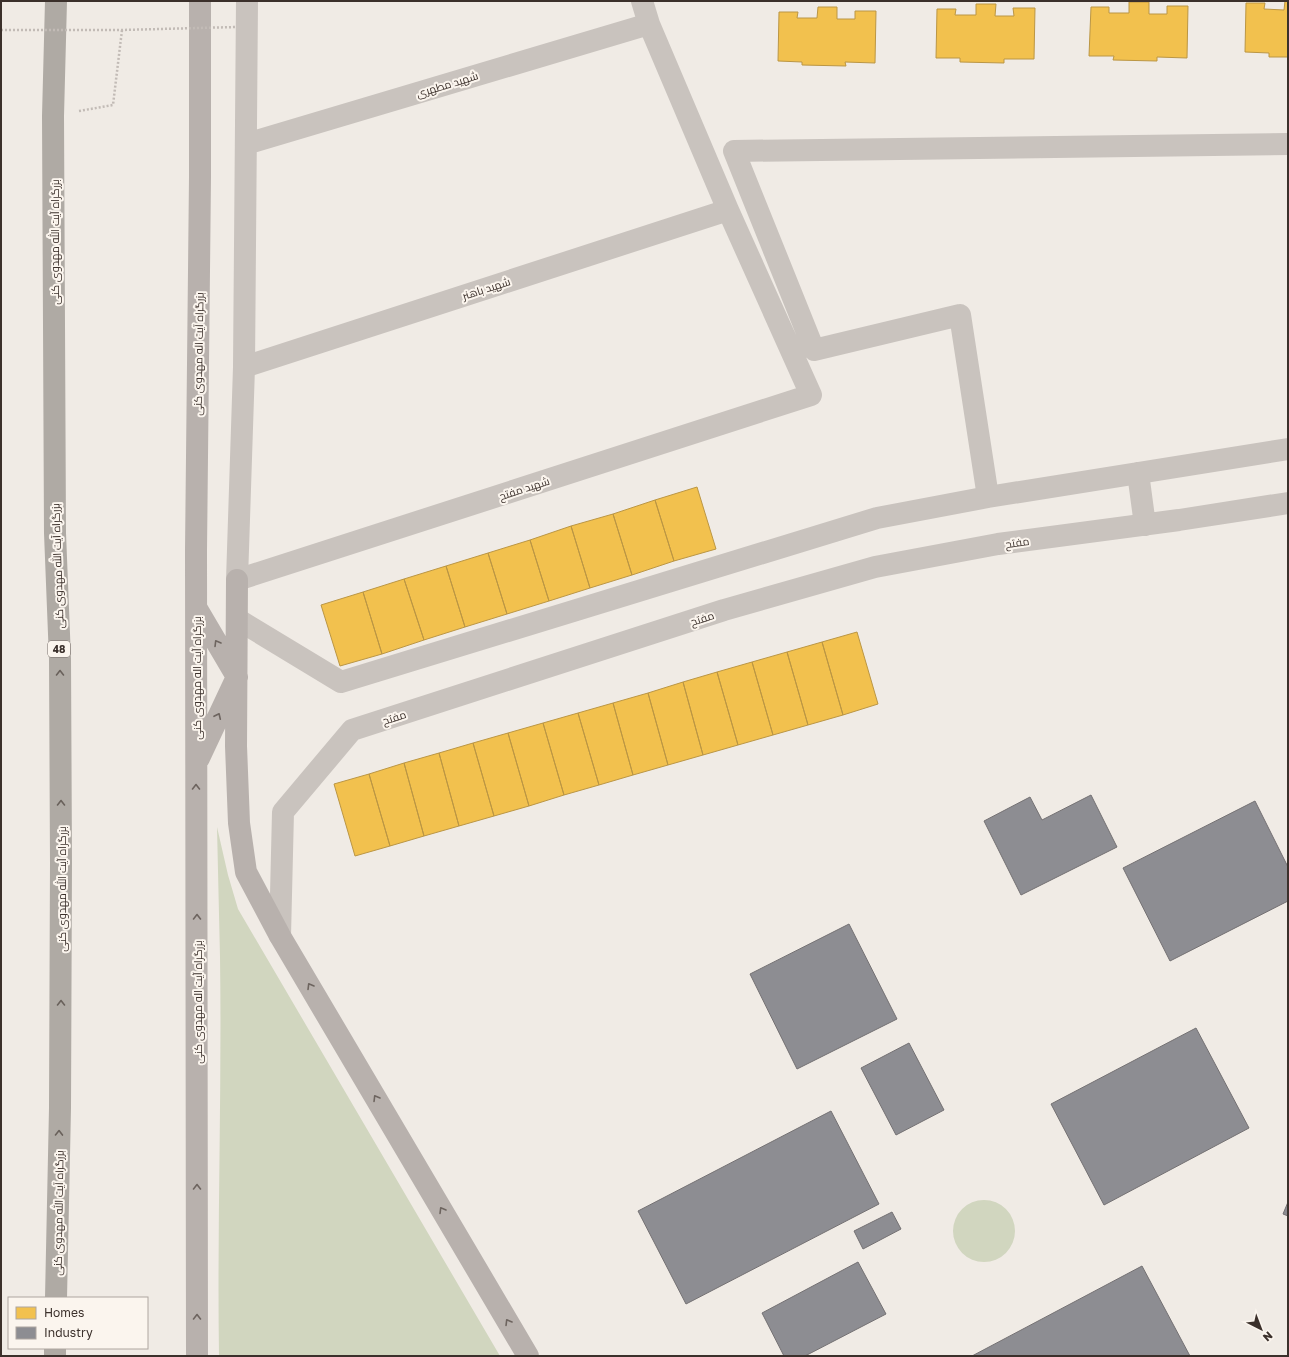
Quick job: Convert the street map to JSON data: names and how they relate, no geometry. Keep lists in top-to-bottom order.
{
  "streets": {
    "highway": ["بزرگراه آیت الله مهدوی کنی", "48"],
    "main road": ["بزرگراه آیت اله مهدوی کنی"],
    "street": [
      "شهید مطهری",
      "شهید باهنر",
      "شهید مفتح",
      "مفتح"
    ]
  },
  "crossings": [
    ["شهید باهنر", "شهید مفتح"]
  ],
  "one_way": ["بزرگراه آیت الله مهدوی کنی"],
  "legend": ["Homes", "Industry"],
  "north": "bottom right"
}
